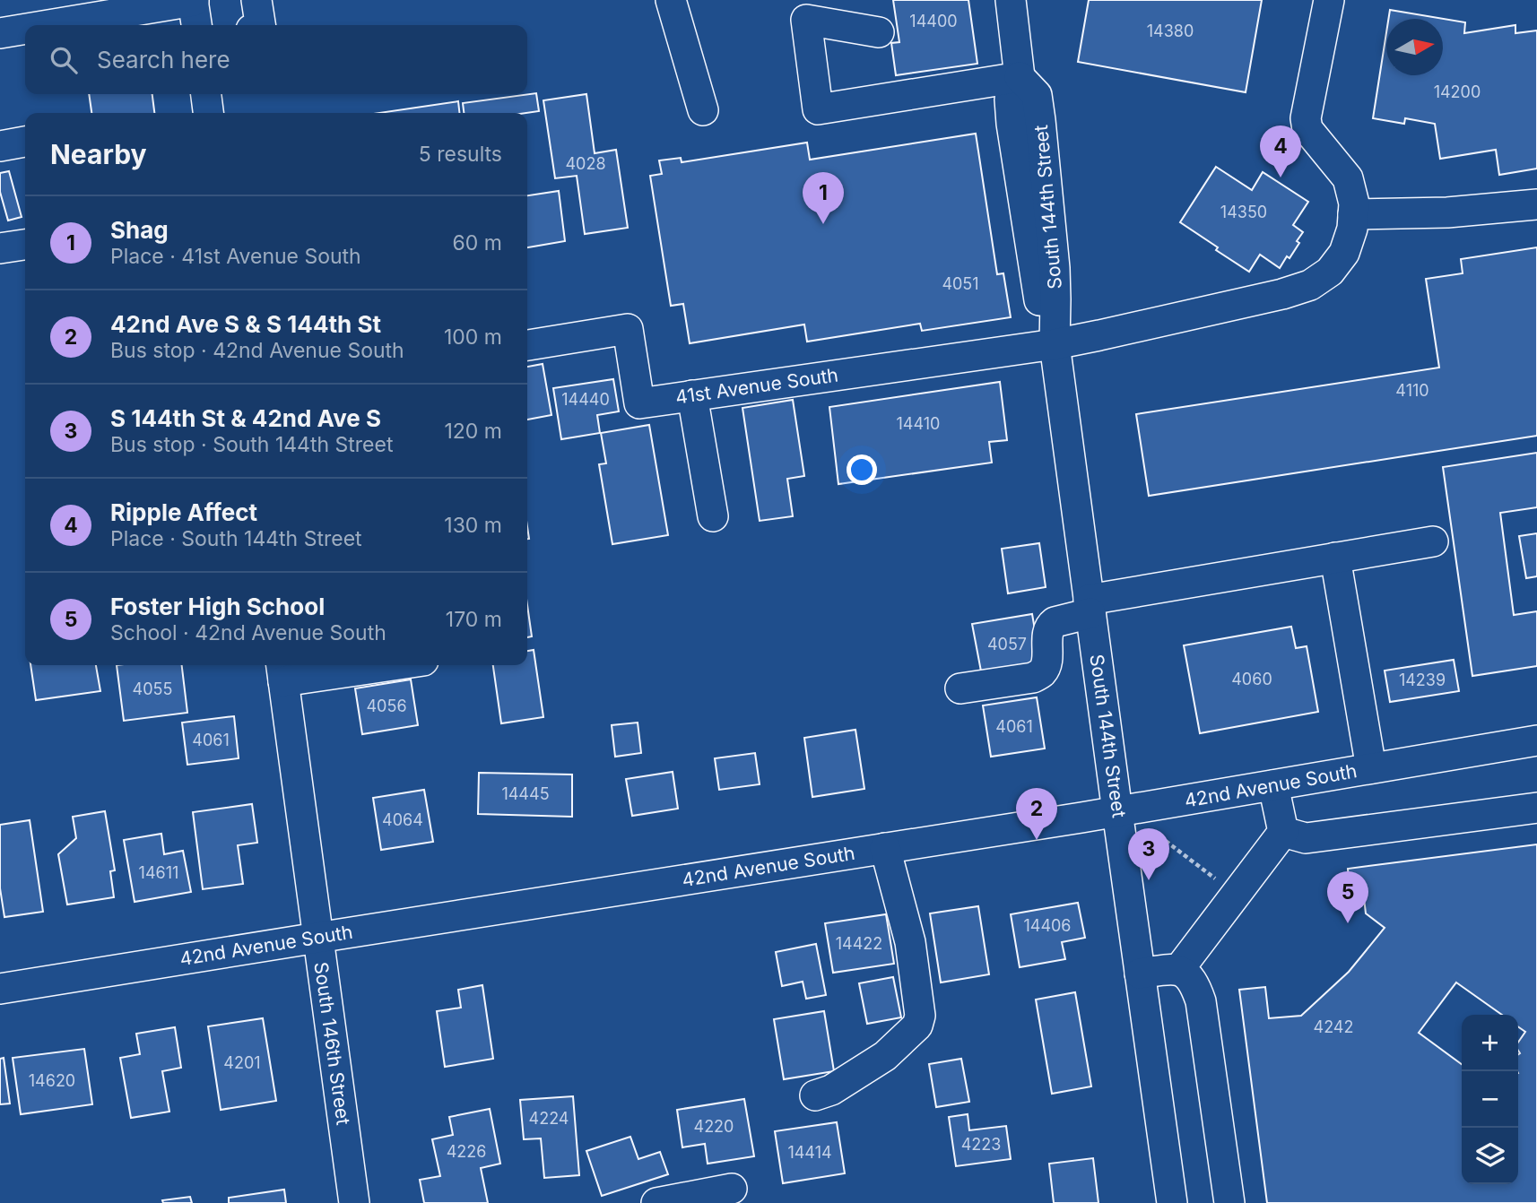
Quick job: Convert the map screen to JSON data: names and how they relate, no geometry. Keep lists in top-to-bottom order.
{
  "streets": {
    "street": [
      "South 144th Street",
      "41st Avenue South",
      "42nd Avenue South",
      "South 146th Street"
    ]
  },
  "crossings": [
    ["South 144th Street", "41st Avenue South"],
    ["South 144th Street", "42nd Avenue South"],
    ["42nd Avenue South", "South 146th Street"]
  ],
  "house_numbers": [
    "14400",
    "14380",
    "14200",
    "4028",
    "14350",
    "4051",
    "4110",
    "14440",
    "14410",
    "4057",
    "4060",
    "14239",
    "4055",
    "4056",
    "4061",
    "4061",
    "14445",
    "4064",
    "14611",
    "14406",
    "14422",
    "4242",
    "4201",
    "14620",
    "4224",
    "4220",
    "4223",
    "4226",
    "14414"
  ],
  "north": "right",
  "page": {
    "search": "Search here",
    "heading": ["Nearby", "5 results"],
    "pins": [
      "4",
      "1",
      "2",
      "3",
      "5"
    ],
    "list": [
      {
        "mark": "1",
        "name": "Shag",
        "note": "Place · 41st Avenue South",
        "value": "60 m"
      },
      {
        "mark": "2",
        "name": "42nd Ave S & S 144th St",
        "note": "Bus stop · 42nd Avenue South",
        "value": "100 m"
      },
      {
        "mark": "3",
        "name": "S 144th St & 42nd Ave S",
        "note": "Bus stop · South 144th Street",
        "value": "120 m"
      },
      {
        "mark": "4",
        "name": "Ripple Affect",
        "note": "Place · South 144th Street",
        "value": "130 m"
      },
      {
        "mark": "5",
        "name": "Foster High School",
        "note": "School · 42nd Avenue South",
        "value": "170 m"
      }
    ],
    "map_buttons": ["+", "−"]
  }
}
